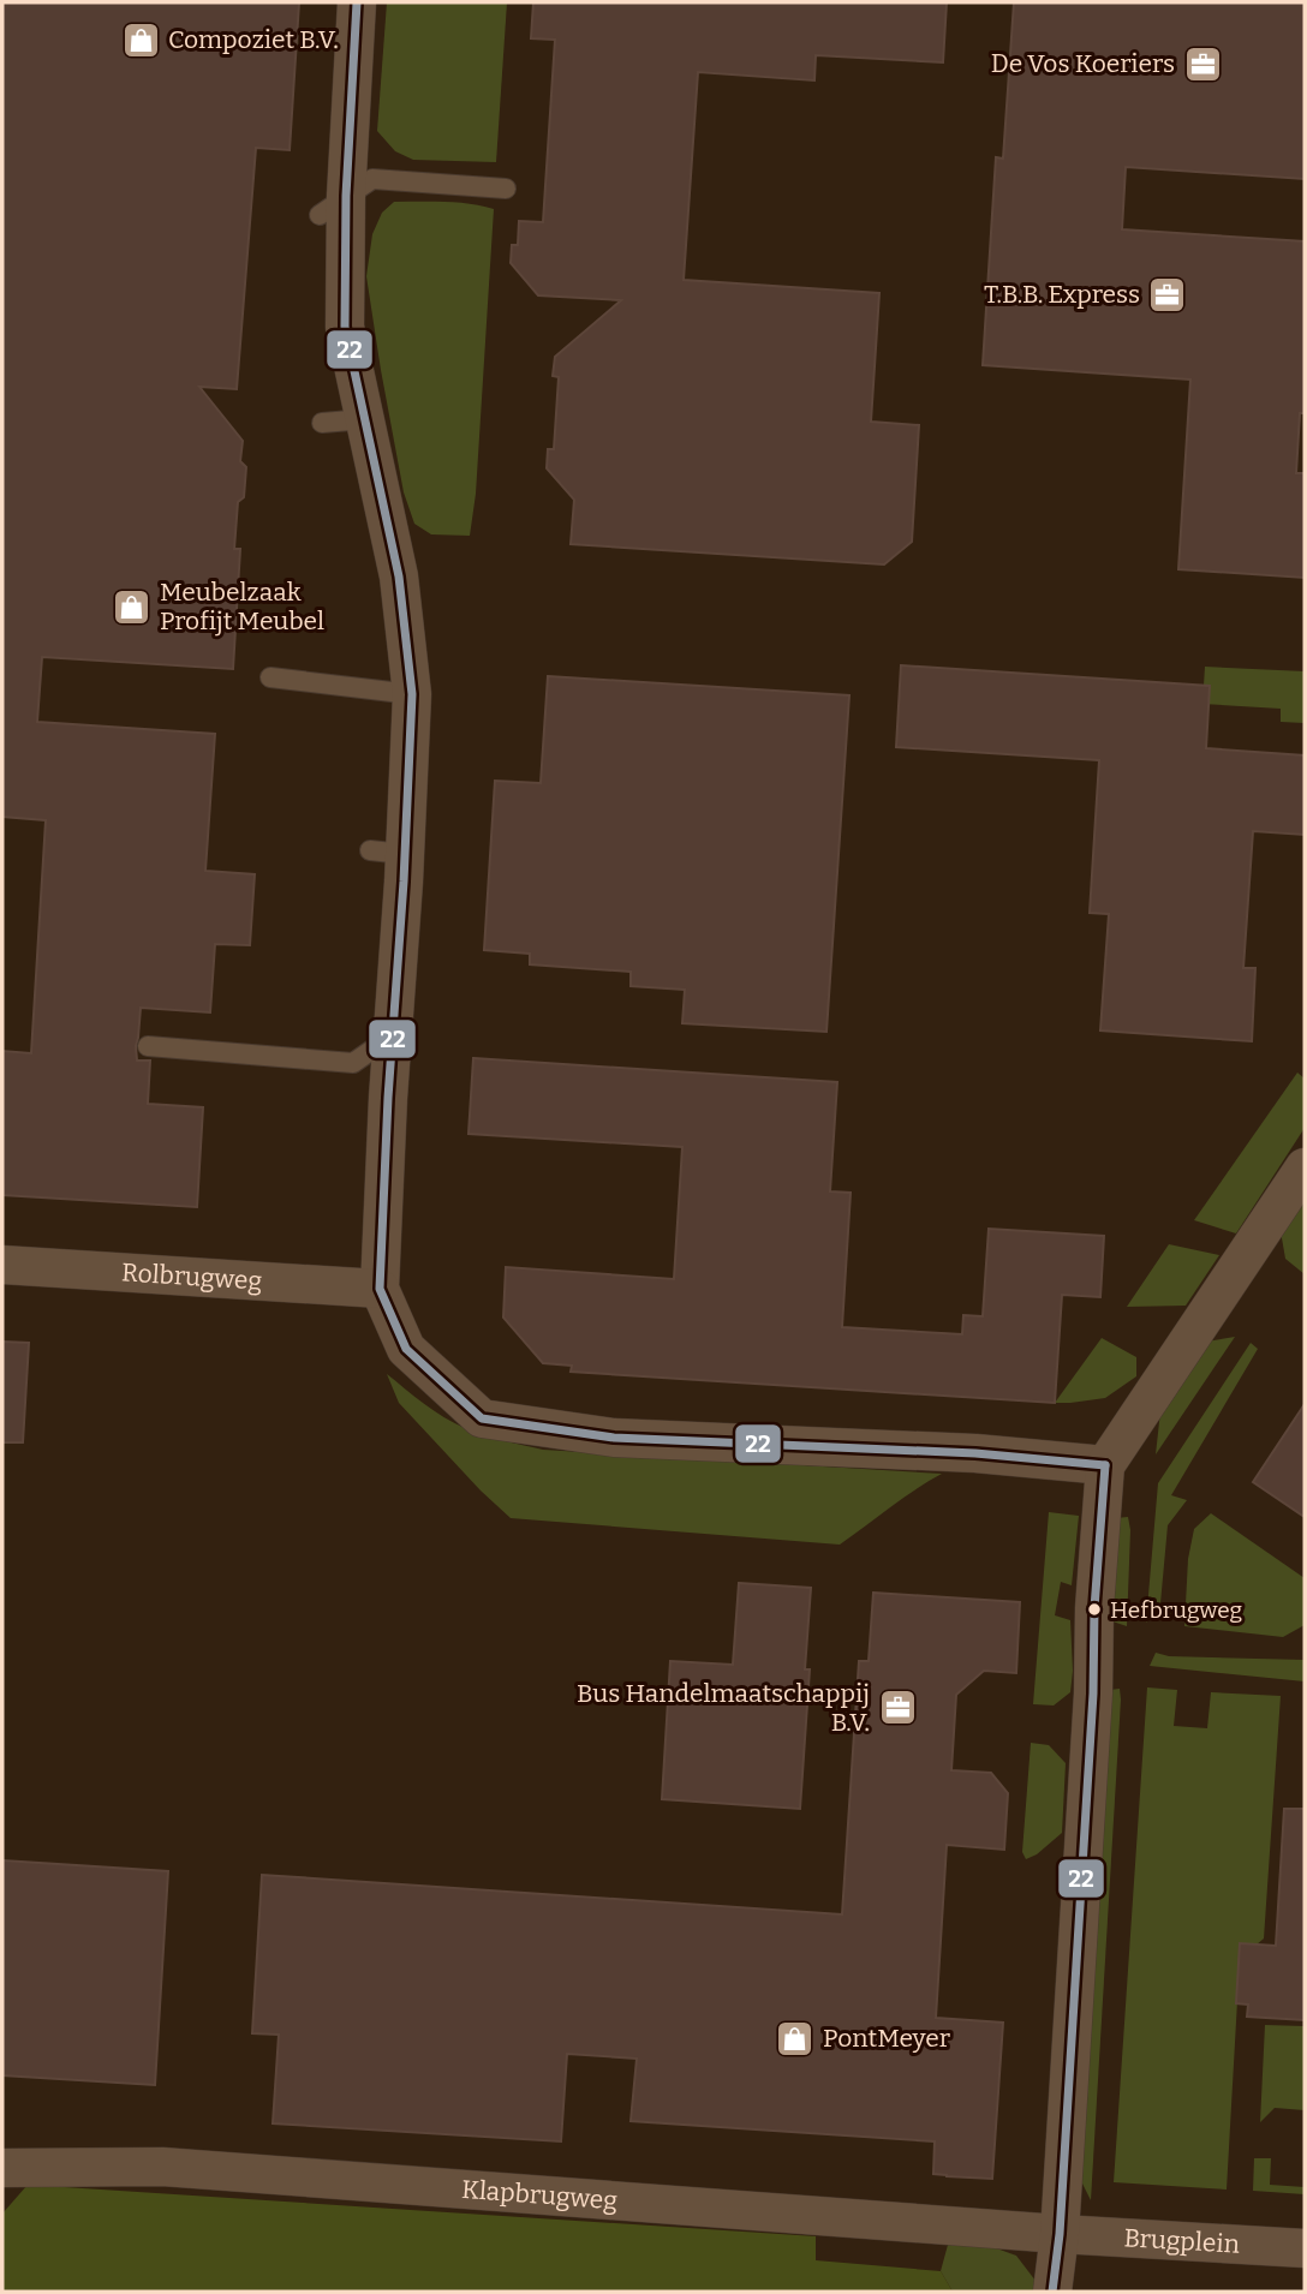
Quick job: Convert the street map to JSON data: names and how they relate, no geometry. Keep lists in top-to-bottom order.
{
  "streets": {
    "street": ["Rolbrugweg", "Klapbrugweg", "Brugplein"]
  },
  "crossings": [
    ["Klapbrugweg", "Brugplein"]
  ],
  "places": {
    "shop": ["Compoziet B.V.", "Meubelzaak Profijt Meubel", "PontMeyer"],
    "office": ["De Vos Koeriers", "T.B.B. Express", "Bus Handelmaatschappij B.V."],
    "other": ["Hefbrugweg"]
  },
  "lines": ["transit line 22"]
}
